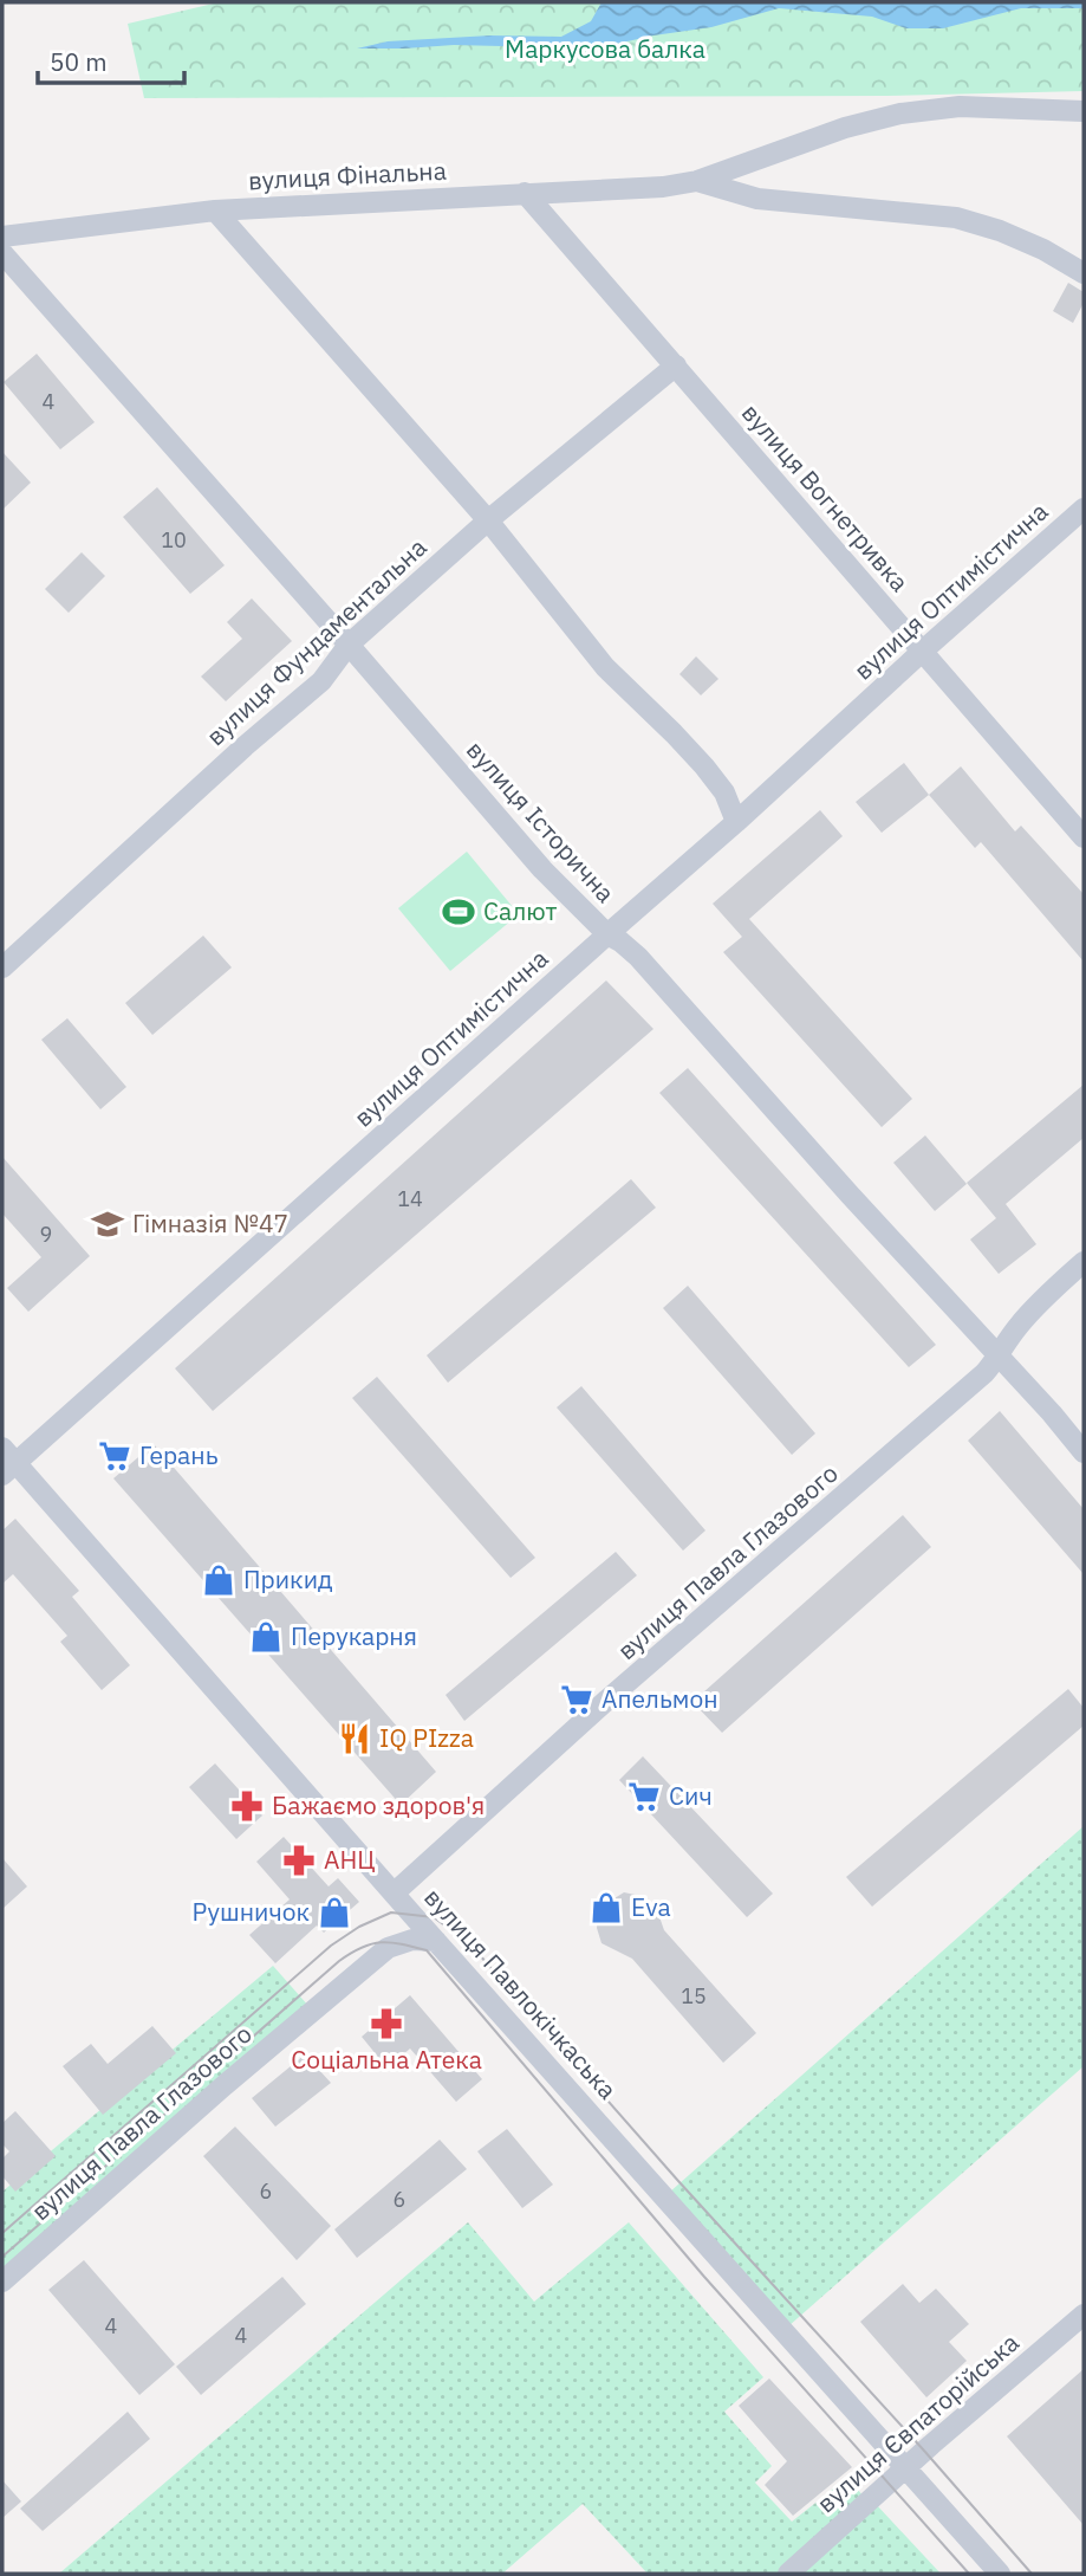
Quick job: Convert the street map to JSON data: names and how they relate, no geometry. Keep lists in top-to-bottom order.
{
  "streets": {
    "street": [
      "вулиця Фінальна",
      "вулиця Вогнетривка",
      "вулиця Оптимістична",
      "вулиця Фундаментальна",
      "вулиця Історична",
      "вулиця Павла Глазового",
      "вулиця Павлокічкаська",
      "вулиця Євпаторійська"
    ]
  },
  "crossings": [
    ["вулиця Фінальна", "вулиця Вогнетривка"],
    ["вулиця Вогнетривка", "вулиця Оптимістична"],
    ["вулиця Вогнетривка", "вулиця Фундаментальна"],
    ["вулиця Оптимістична", "вулиця Історична"],
    ["вулиця Оптимістична", "вулиця Павлокічкаська"],
    ["вулиця Фундаментальна", "вулиця Історична"],
    ["вулиця Історична", "вулиця Павла Глазового"],
    ["вулиця Павла Глазового", "вулиця Павлокічкаська"],
    ["вулиця Павлокічкаська", "вулиця Євпаторійська"]
  ],
  "parks": ["Маркусова балка"],
  "places": {
    "sports": ["Салют"],
    "school or university": ["Гімназія №47"],
    "supermarket": ["Герань", "Апельмон", "Сич"],
    "shop": [
      "Прикид",
      "Перукарня",
      "Eva",
      "Рушничок"
    ],
    "restaurant": ["IQ PIzza"],
    "pharmacy": ["Бажаємо здоров'я", "АНЦ", "Соціальна Атека"]
  },
  "house_numbers": [
    "4",
    "10",
    "14",
    "9",
    "15",
    "6",
    "6",
    "4",
    "4"
  ],
  "scale_bar": "50 m"
}
